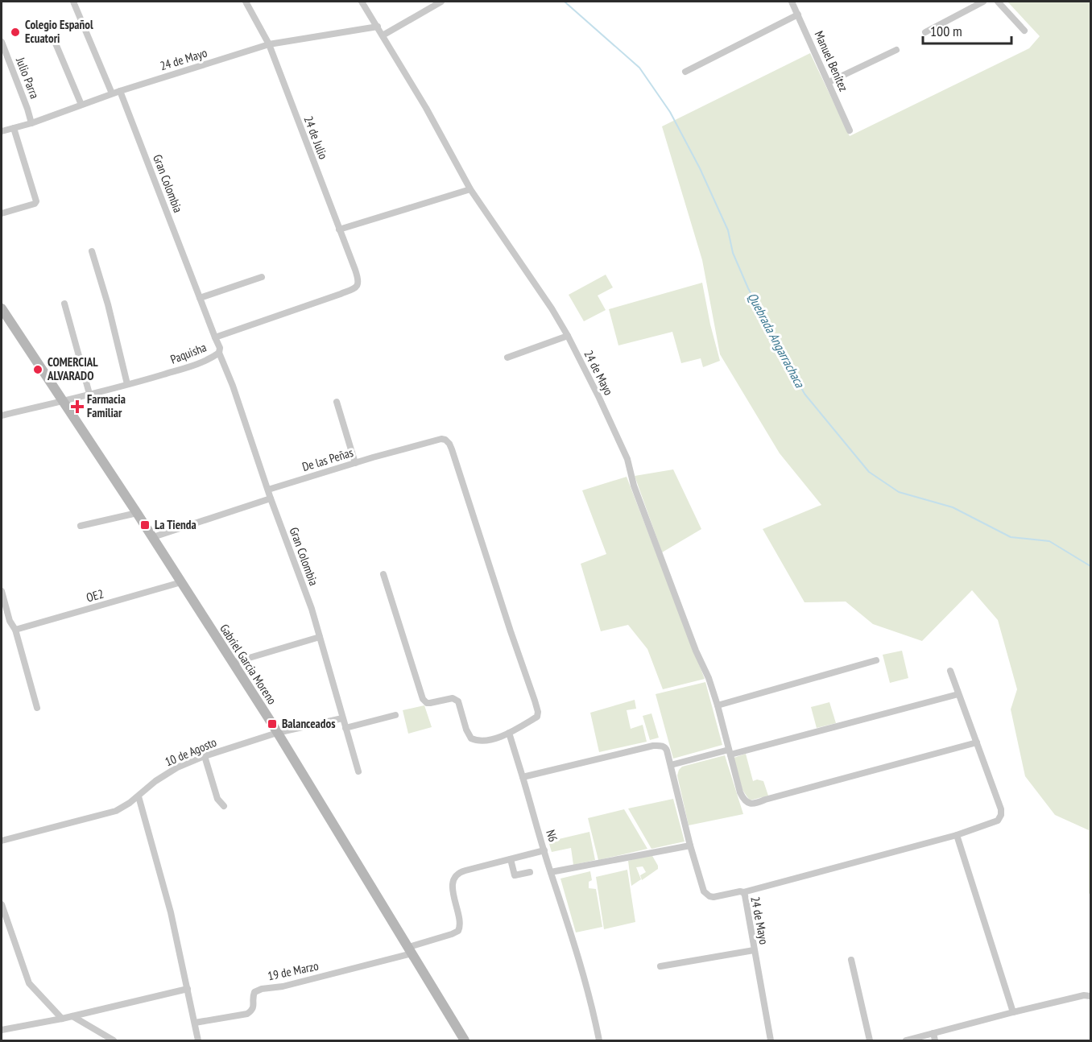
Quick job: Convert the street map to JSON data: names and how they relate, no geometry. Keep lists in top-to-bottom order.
{
  "streets": {
    "street": [
      "24 de Mayo",
      "Manuel Benítez",
      "Julio Parra",
      "24 de Julio",
      "Gran Colombia",
      "Paquisha",
      "De las Peñas",
      "OE2",
      "Gabriel Garcia Moreno",
      "10 de Agosto",
      "N6",
      "19 de Marzo"
    ]
  },
  "crossings": [
    ["24 de Mayo", "Julio Parra"],
    ["24 de Mayo", "24 de Julio"],
    ["24 de Mayo", "Gran Colombia"],
    ["24 de Julio", "Paquisha"],
    ["Gran Colombia", "Paquisha"],
    ["Gran Colombia", "De las Peñas"],
    ["Gran Colombia", "10 de Agosto"],
    ["Paquisha", "Gabriel Garcia Moreno"],
    ["De las Peñas", "N6"],
    ["OE2", "Gabriel Garcia Moreno"],
    ["Gabriel Garcia Moreno", "10 de Agosto"],
    ["Gabriel Garcia Moreno", "19 de Marzo"],
    ["N6", "19 de Marzo"]
  ],
  "water": ["Quebrada Angarrachaca"],
  "places": {
    "other": ["Colegio Español Ecuatori", "COMERCIAL ALVARADO"],
    "health": ["Farmacia Familiar"],
    "transit": ["La Tienda", "Balanceados"]
  },
  "scale_bar": "100 m"
}
